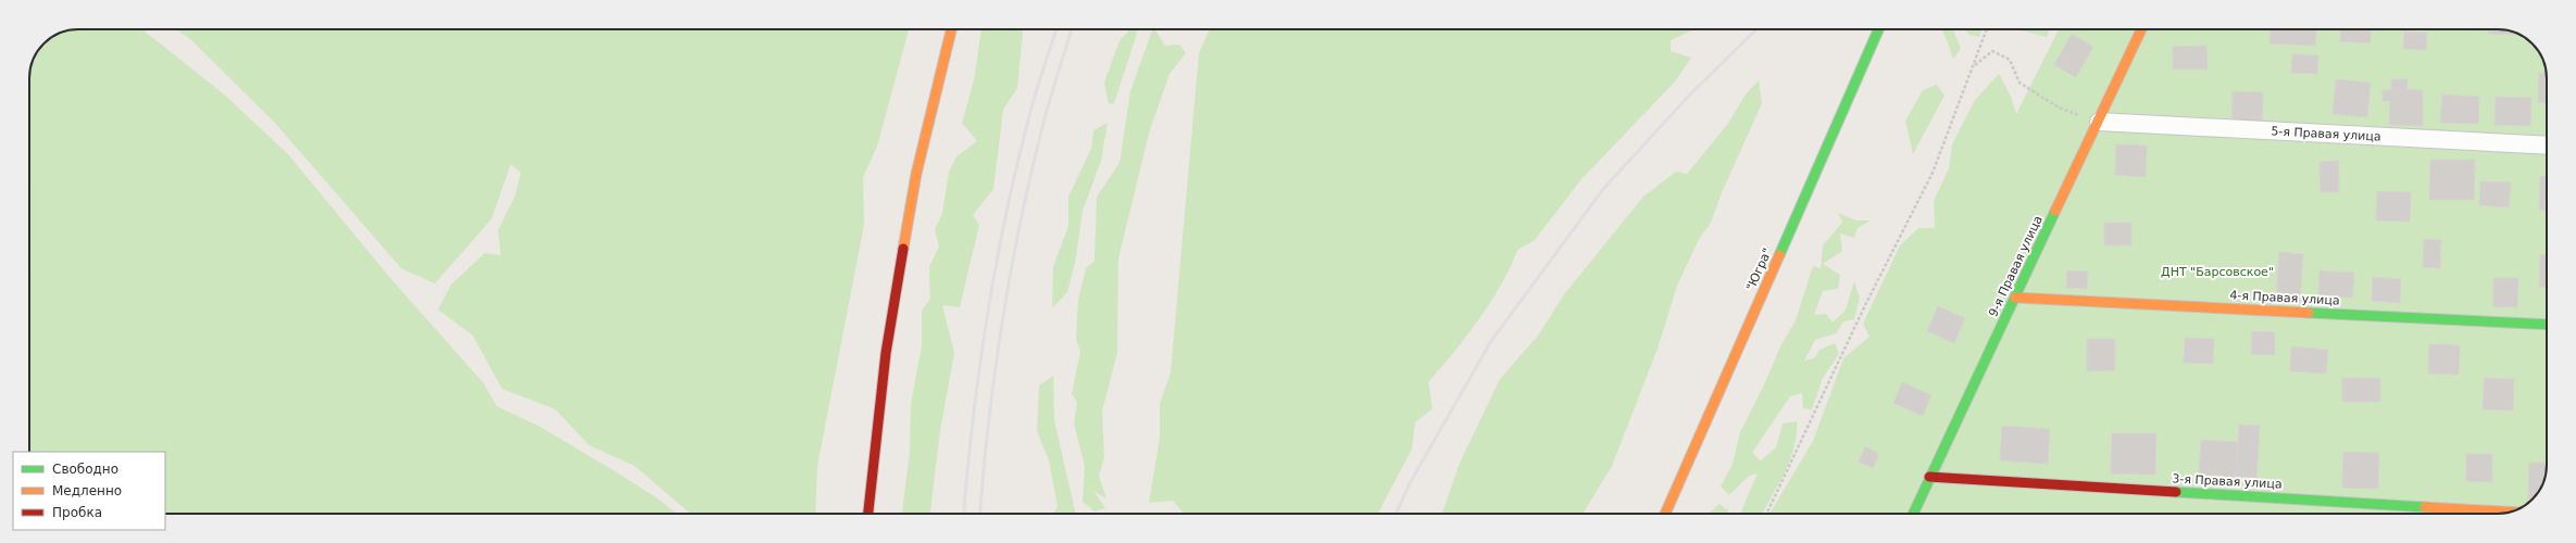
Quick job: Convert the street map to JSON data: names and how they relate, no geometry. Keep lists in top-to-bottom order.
{
  "streets": {
    "main road": [
      "9-я Правая улица",
      "\"Югра\"",
      "4-я Правая улица",
      "3-я Правая улица"
    ],
    "street": ["5-я Правая улица"]
  },
  "crossings": [
    ["5-я Правая улица", "9-я Правая улица"],
    ["9-я Правая улица", "4-я Правая улица"],
    ["9-я Правая улица", "3-я Правая улица"]
  ],
  "parks": ["ДНТ \"Барсовское\""],
  "legend": ["Свободно", "Медленно", "Пробка"]
}
